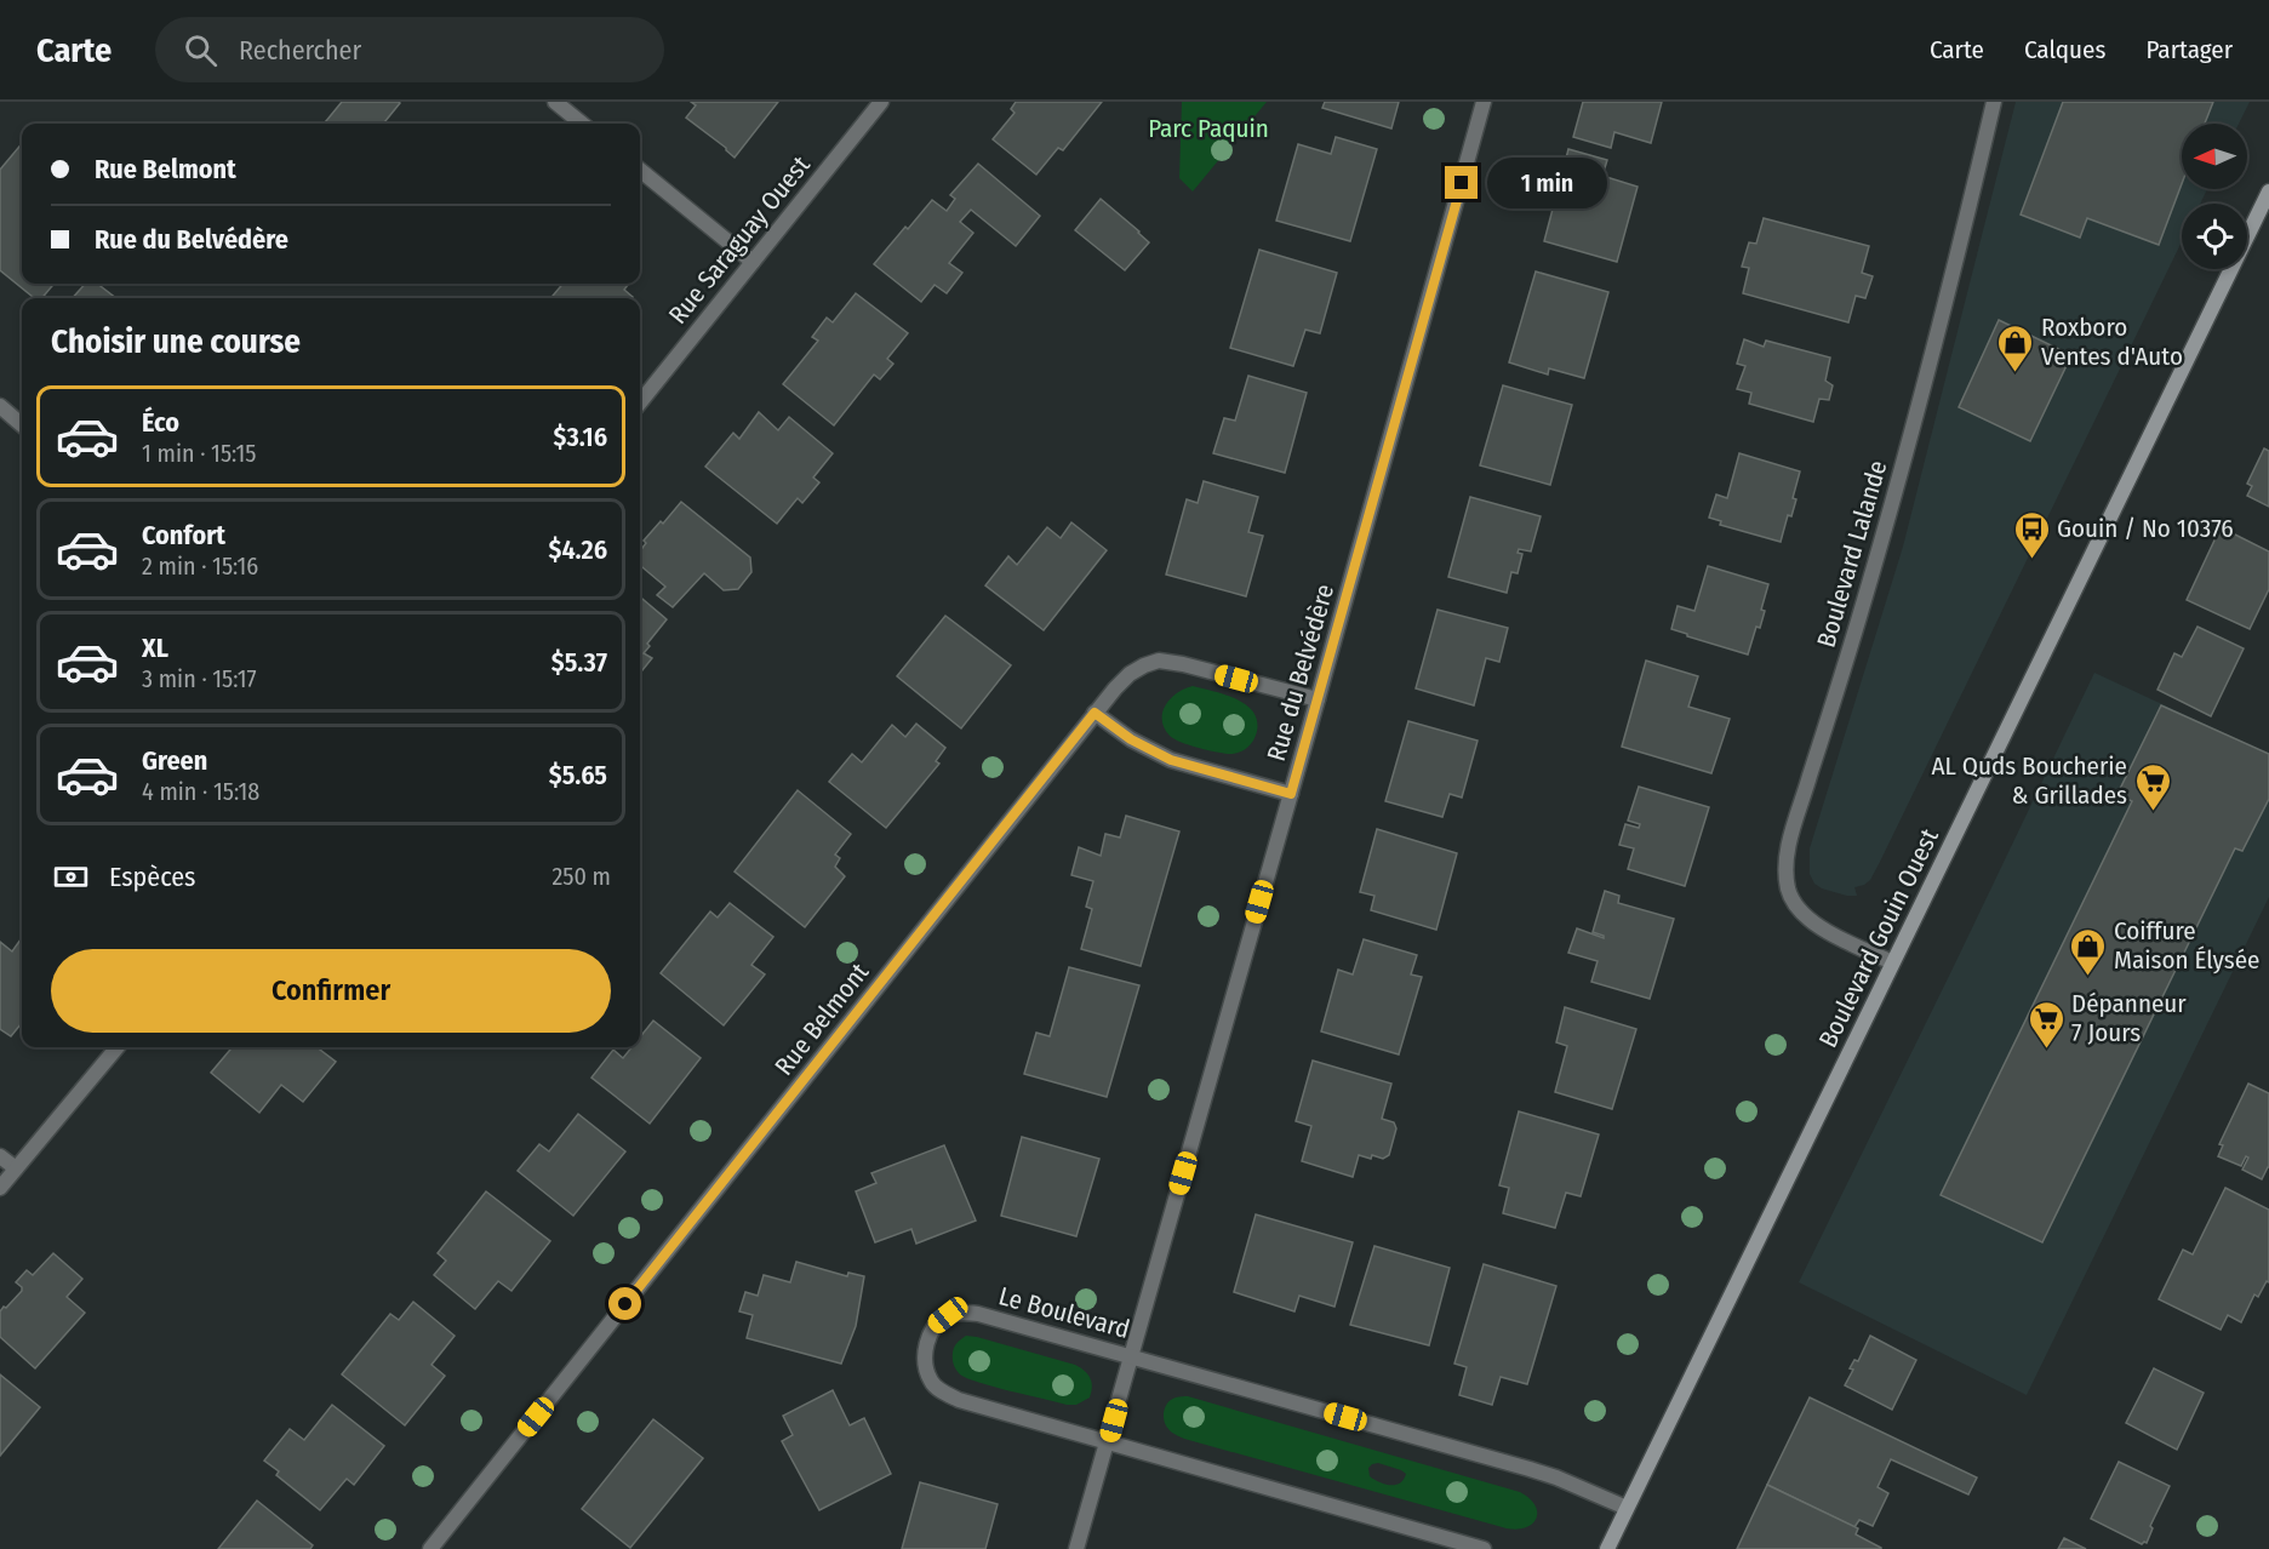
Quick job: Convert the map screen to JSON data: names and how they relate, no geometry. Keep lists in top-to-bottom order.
{
  "streets": {
    "main road": ["Boulevard Gouin Ouest"],
    "street": [
      "Rue Saraguay Ouest",
      "Boulevard Lalande",
      "Rue du Belvédère",
      "Rue Belmont",
      "Le Boulevard"
    ]
  },
  "crossings": [
    ["Boulevard Lalande", "Boulevard Gouin Ouest"],
    ["Rue du Belvédère", "Rue Belmont"],
    ["Rue du Belvédère", "Le Boulevard"],
    ["Boulevard Gouin Ouest", "Le Boulevard"]
  ],
  "parks": ["Parc Paquin"],
  "places": {
    "shop": ["Roxboro Ventes d'Auto", "Coiffure Maison Élysée"],
    "bus stop": ["Gouin / No 10376"],
    "supermarket": ["AL Quds Boucherie & Grillades", "Dépanneur 7 Jours"]
  },
  "north": "left",
  "page": {
    "header": "Carte",
    "search": "Rechercher",
    "nav": ["Carte", "Calques", "Partager"],
    "banner": ["Rue Belmont", "Rue du Belvédère"],
    "bubble": "1 min",
    "heading": "Choisir une course",
    "list": [
      {
        "name": "Éco",
        "note": "1 min · 15:15",
        "value": "$3.16"
      },
      {
        "name": "Confort",
        "note": "2 min · 15:16",
        "value": "$4.26"
      },
      {
        "name": "XL",
        "note": "3 min · 15:17",
        "value": "$5.37"
      },
      {
        "name": "Green",
        "note": "4 min · 15:18",
        "value": "$5.65"
      }
    ],
    "pay": ["Espèces", "250 m"],
    "buttons": "Confirmer"
  }
}
